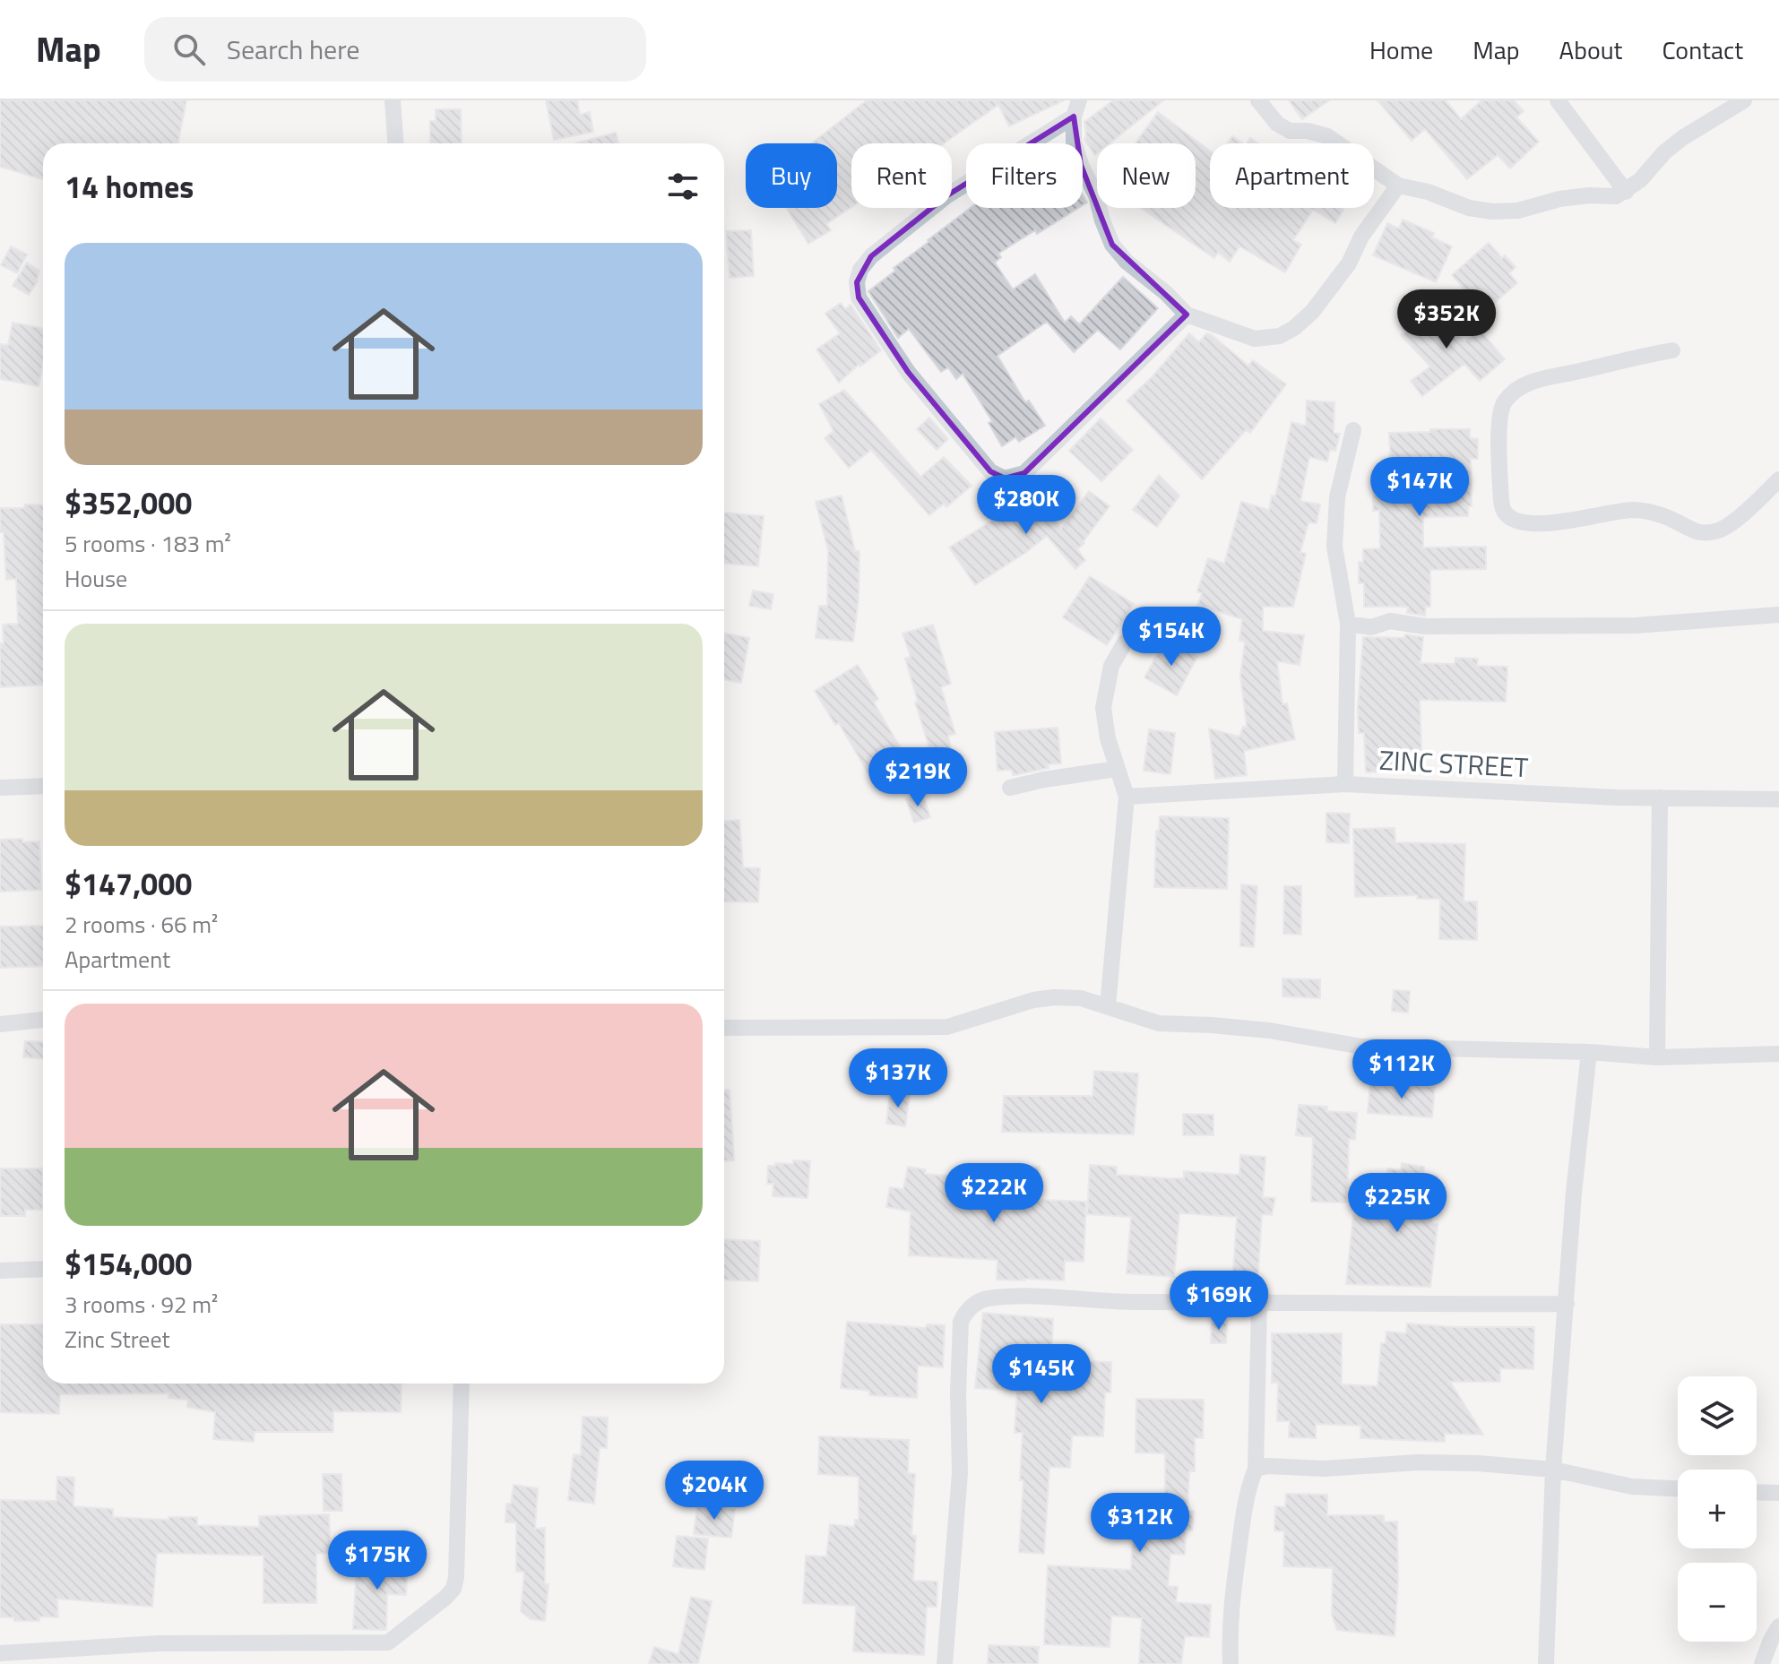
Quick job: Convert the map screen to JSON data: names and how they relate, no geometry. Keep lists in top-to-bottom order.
{
  "streets": {
    "street": ["ZINC STREET"]
  },
  "page": {
    "header": "Map",
    "search": "Search here",
    "nav": [
      "Home",
      "Map",
      "About",
      "Contact"
    ],
    "chip": [
      "Buy",
      "Rent",
      "Filters",
      "New",
      "Apartment"
    ],
    "heading": "14 homes",
    "list": [
      {
        "name": "$352,000",
        "note": "5 rooms · 183 m² · House"
      },
      {
        "name": "$147,000",
        "note": "2 rooms · 66 m² · Apartment"
      },
      {
        "name": "$154,000",
        "note": "3 rooms · 92 m² · Zinc Street"
      }
    ],
    "price": [
      "$352K",
      "$147K",
      "$280K",
      "$154K",
      "$219K",
      "$112K",
      "$137K",
      "$222K",
      "$225K",
      "$169K",
      "$145K",
      "$204K",
      "$312K",
      "$175K"
    ],
    "map_buttons": ["+", "−"]
  }
}
